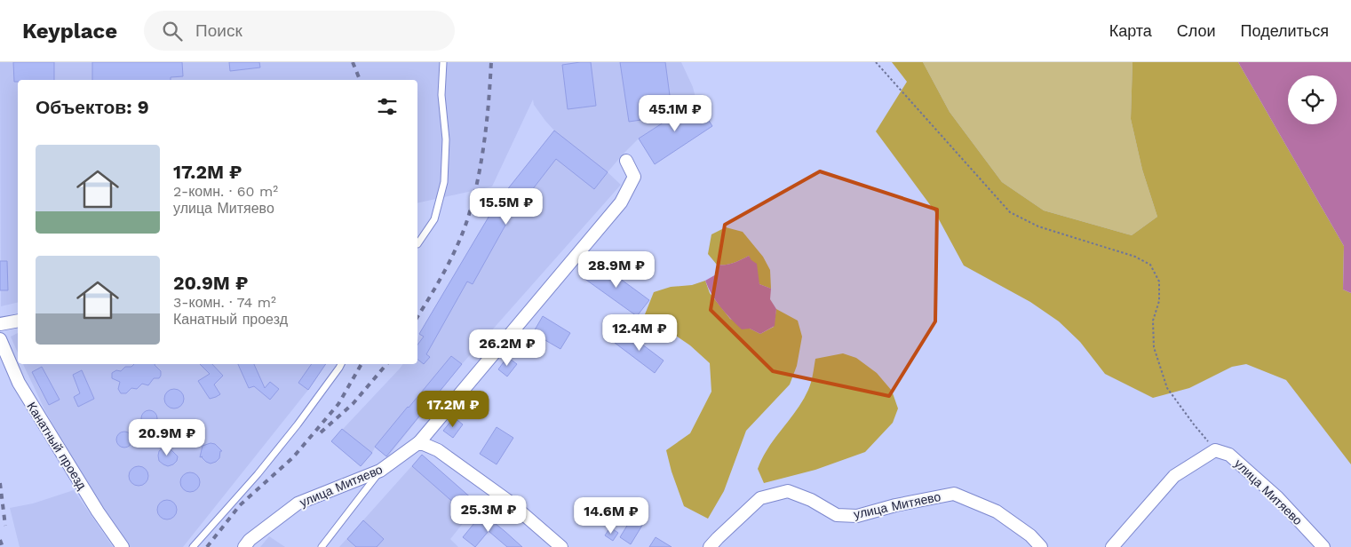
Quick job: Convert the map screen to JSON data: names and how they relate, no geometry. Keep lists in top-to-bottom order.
{
  "streets": {
    "street": ["Канатный проезд", "улица Митяево"]
  },
  "page": {
    "header": "Keyplace",
    "search": "Поиск",
    "nav": ["Карта", "Слои", "Поделиться"],
    "heading": "Объектов: 9",
    "price": [
      "45.1M ₽",
      "15.5M ₽",
      "28.9M ₽",
      "12.4M ₽",
      "26.2M ₽",
      "17.2M ₽",
      "20.9M ₽",
      "25.3M ₽",
      "14.6M ₽"
    ],
    "list": [
      {
        "name": "17.2M ₽",
        "note": "2-комн. · 60 m² · улица Митяево"
      },
      {
        "name": "20.9M ₽",
        "note": "3-комн. · 74 m² · Канатный проезд"
      }
    ]
  }
}
